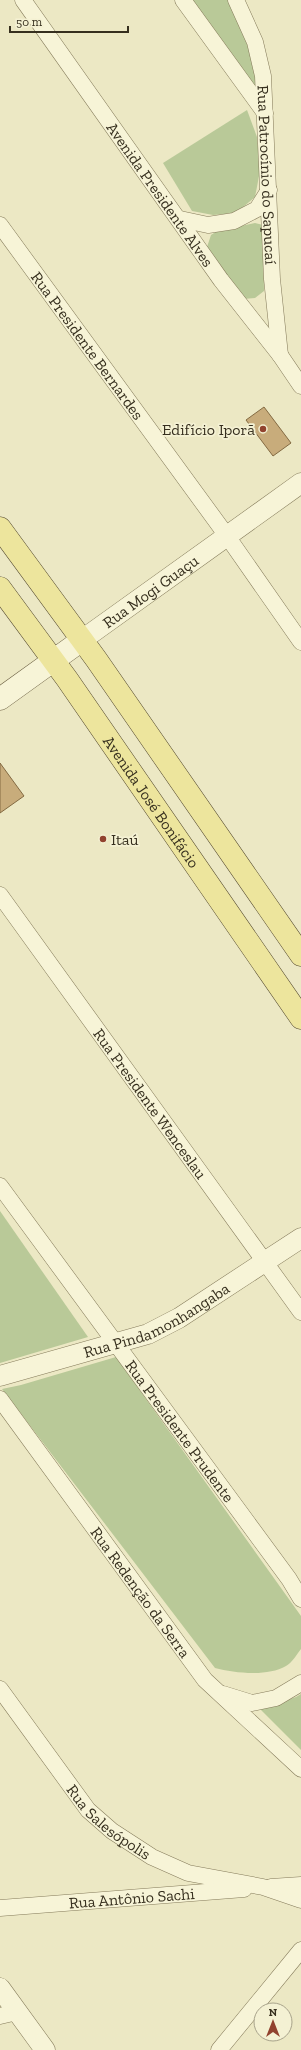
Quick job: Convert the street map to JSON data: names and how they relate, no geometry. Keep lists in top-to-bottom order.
{
  "streets": {
    "main road": ["Rua Mogi Guaçu", "Avenida José Bonifácio"],
    "street": [
      "Rua Patrocínio do Sapucaí",
      "Avenida Presidente Alves",
      "Rua Presidente Bernardes",
      "Rua Presidente Wenceslau",
      "Rua Pindamonhangaba",
      "Rua Presidente Prudente",
      "Rua Redenção da Serra",
      "Rua Salesópolis",
      "Rua Antônio Sachi"
    ]
  },
  "crossings": [
    ["Rua Patrocínio do Sapucaí", "Avenida Presidente Alves"],
    ["Rua Presidente Bernardes", "Rua Mogi Guaçu"],
    ["Rua Mogi Guaçu", "Avenida José Bonifácio"],
    ["Rua Presidente Wenceslau", "Rua Pindamonhangaba"],
    ["Rua Pindamonhangaba", "Rua Presidente Prudente"],
    ["Rua Salesópolis", "Rua Antônio Sachi"]
  ],
  "places": ["Edifício Iporã", "Itaú"],
  "scale_bar": "50 m",
  "north": "top"
}
